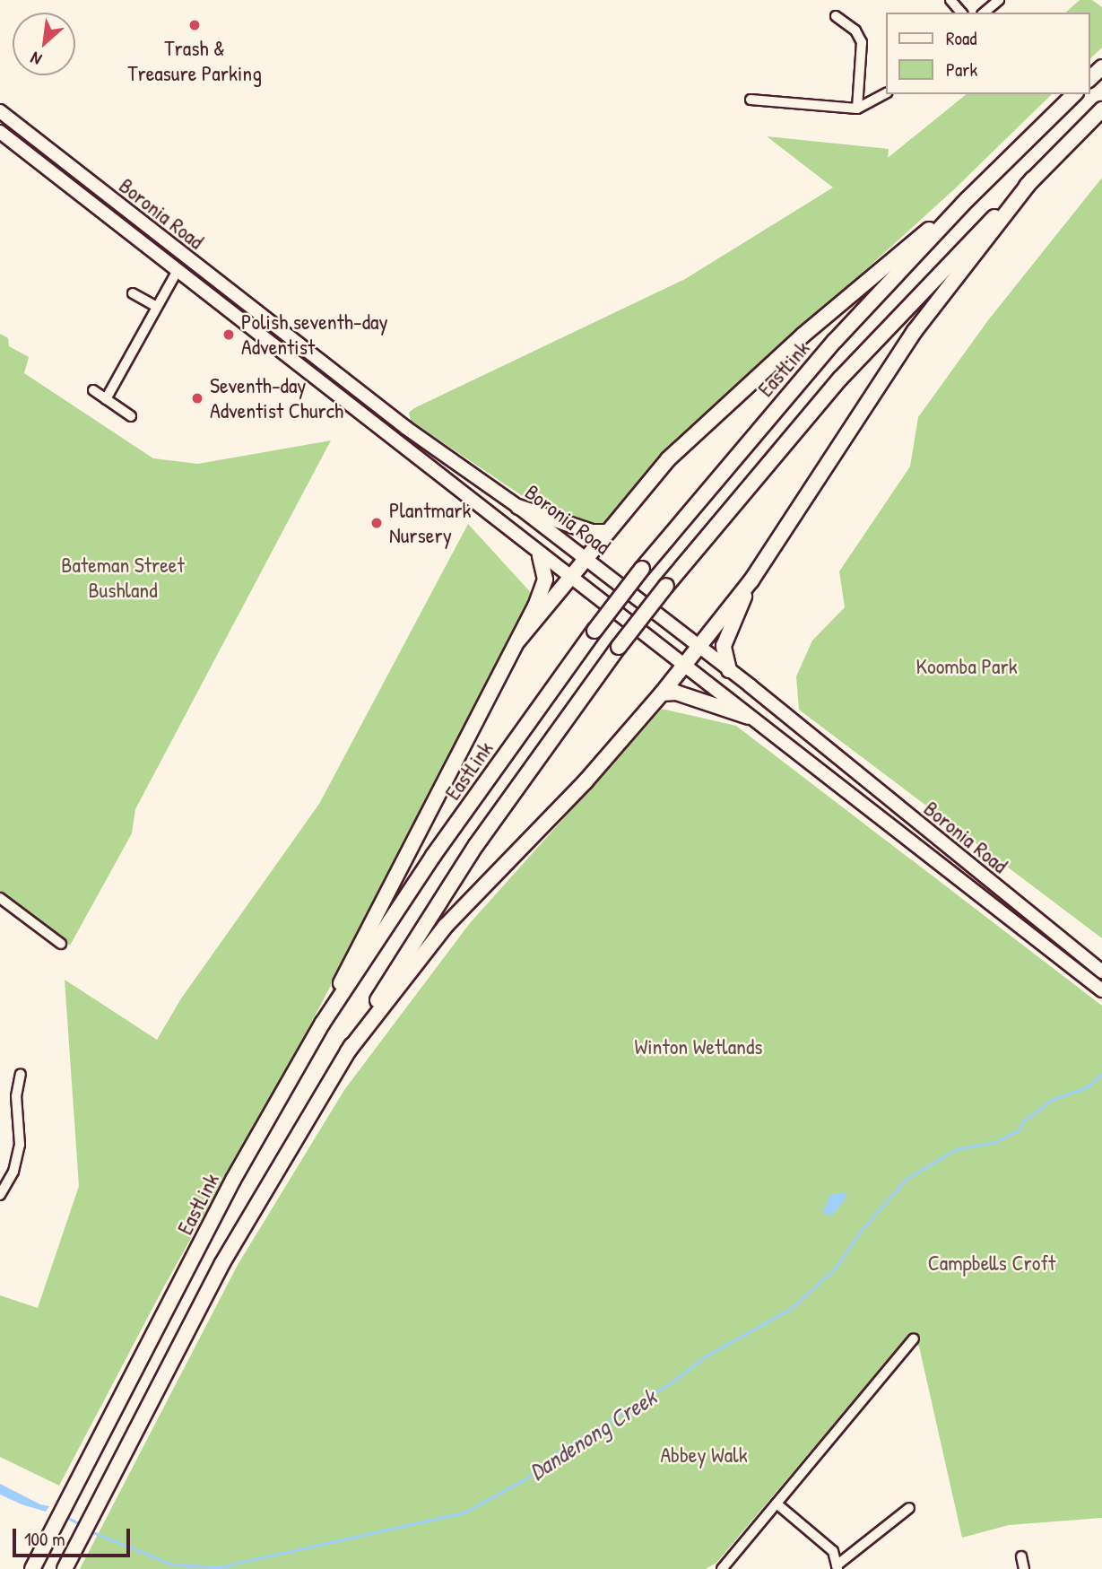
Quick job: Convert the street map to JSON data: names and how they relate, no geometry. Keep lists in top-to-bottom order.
{
  "streets": {
    "highway": ["EastLink"],
    "main road": ["Boronia Road"]
  },
  "water": ["Dandenong Creek"],
  "parks": [
    "Bateman Street Bushland",
    "Koomba Park",
    "Winton Wetlands",
    "Campbells Croft",
    "Abbey Walk"
  ],
  "places": [
    "Trash & Treasure Parking",
    "Polish seventh-day Adventist",
    "Seventh-day Adventist Church",
    "Plantmark Nursery"
  ],
  "legend": ["Road", "Park"],
  "scale_bar": "100 m",
  "north": "bottom left"
}
